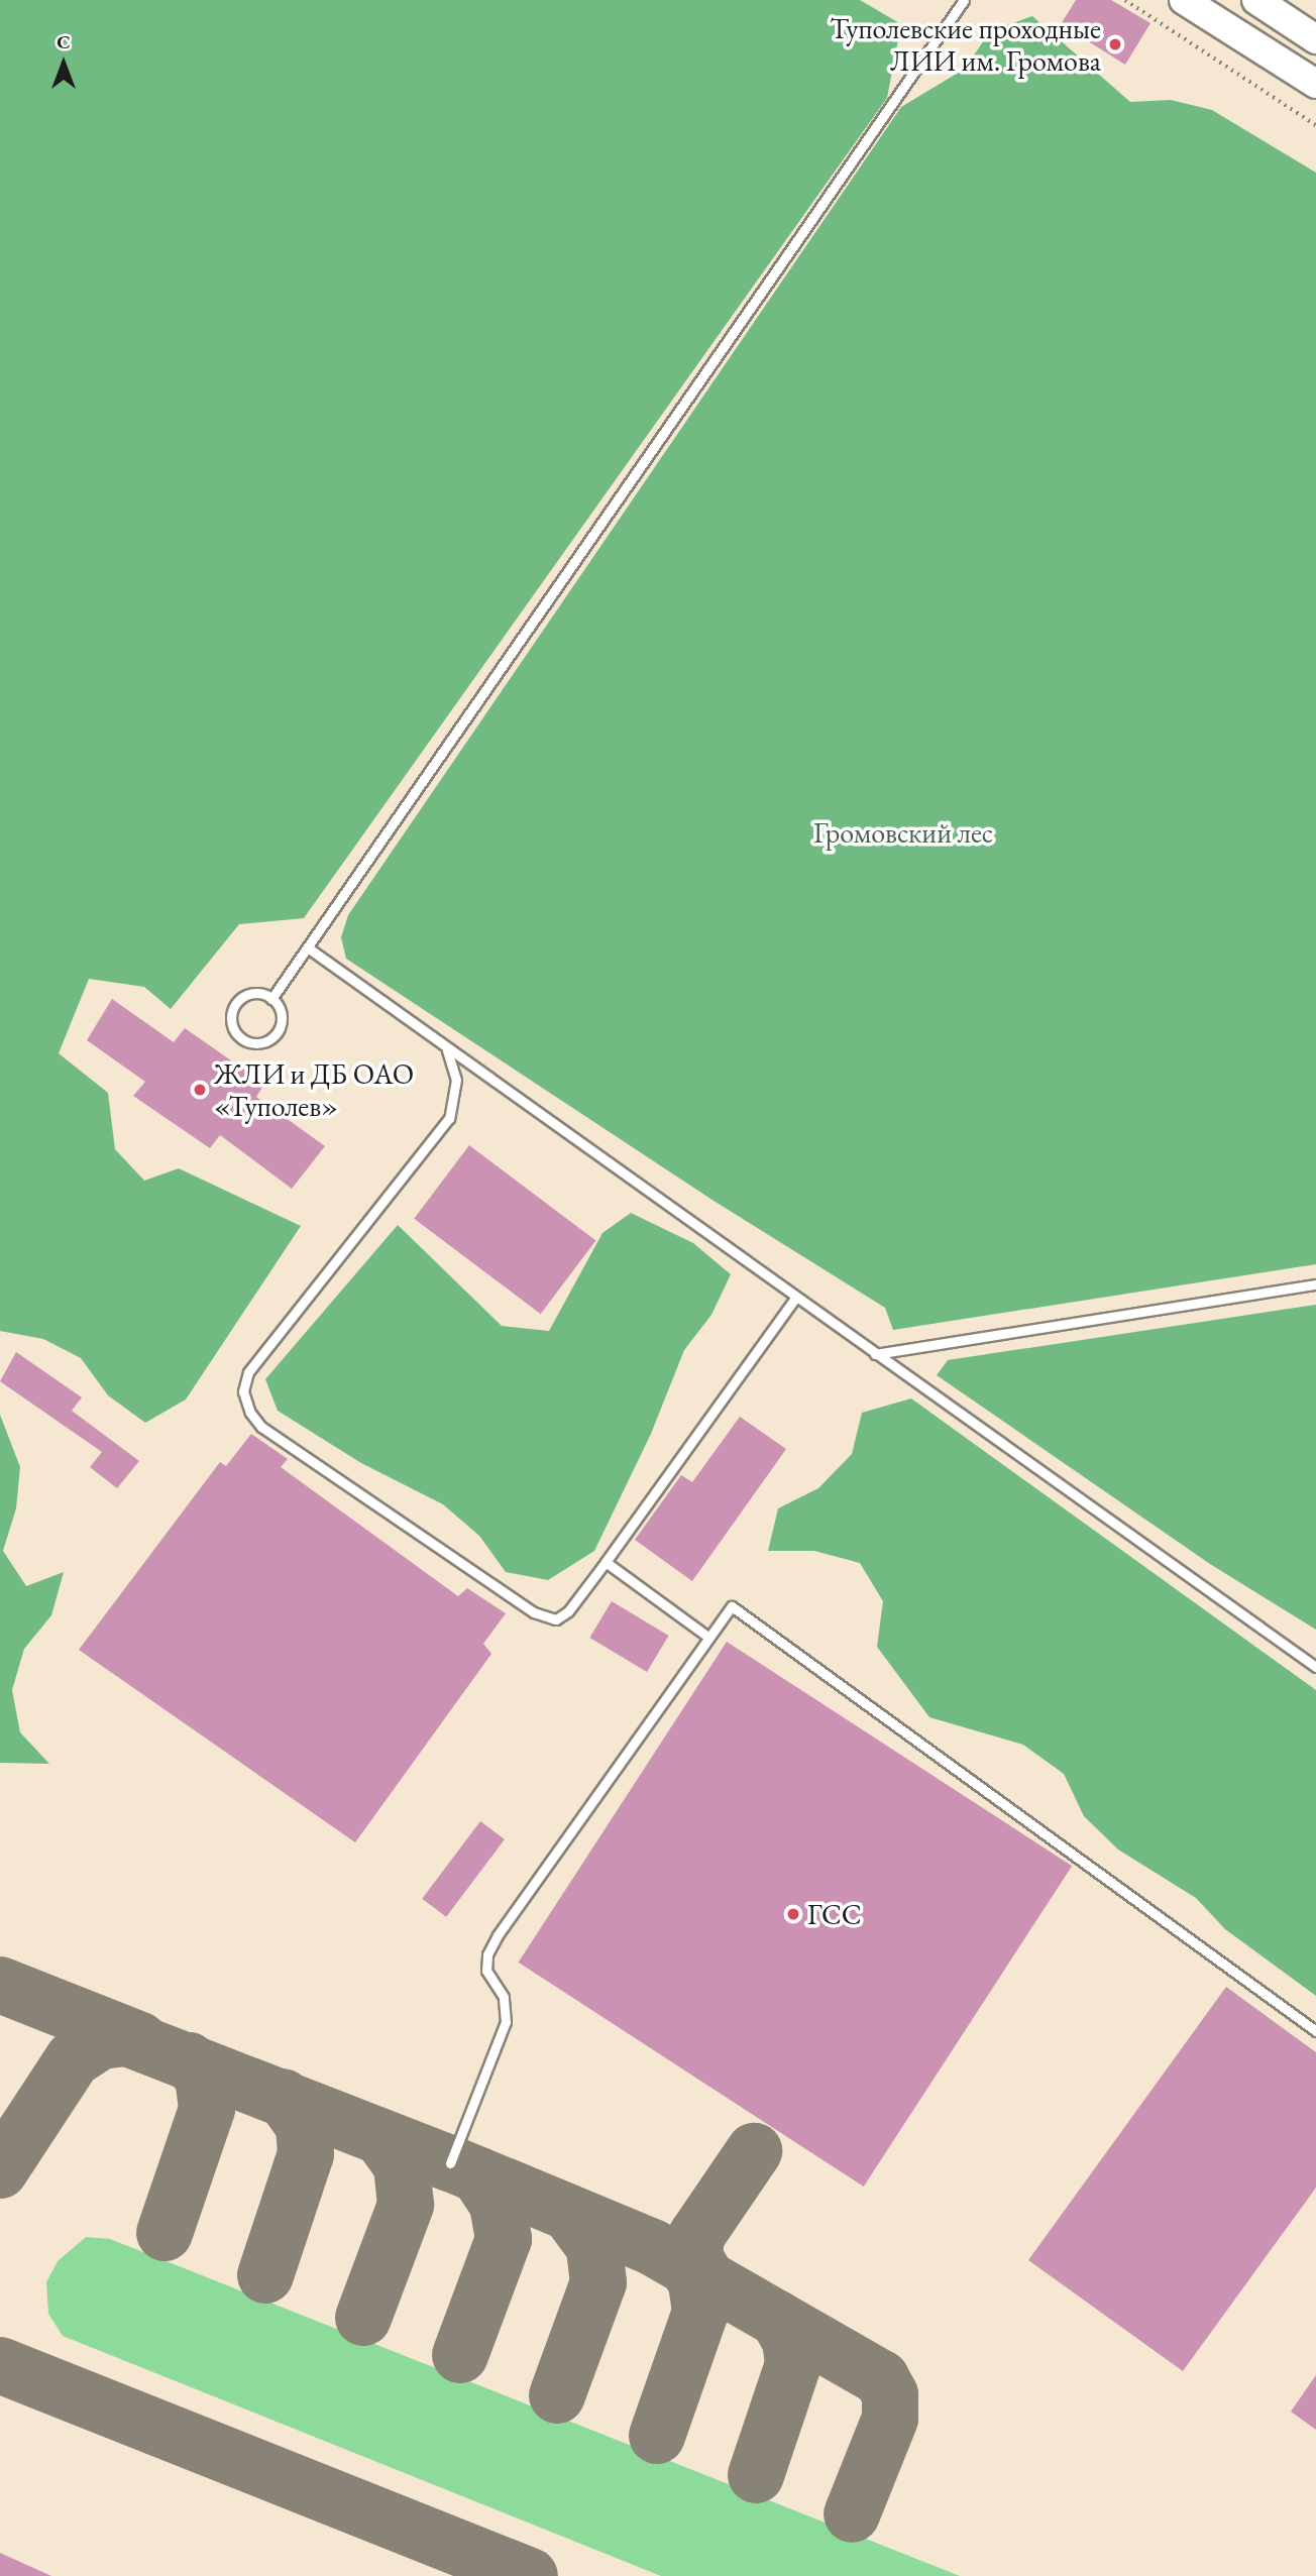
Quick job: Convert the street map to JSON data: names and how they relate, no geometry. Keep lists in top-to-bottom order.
{
  "parks": ["Громовский лес"],
  "places": ["Туполевские проходные ЛИИ им. Громова", "ЖЛИ и ДБ ОАО «Туполев»", "ГСС"],
  "north": "top"
}
